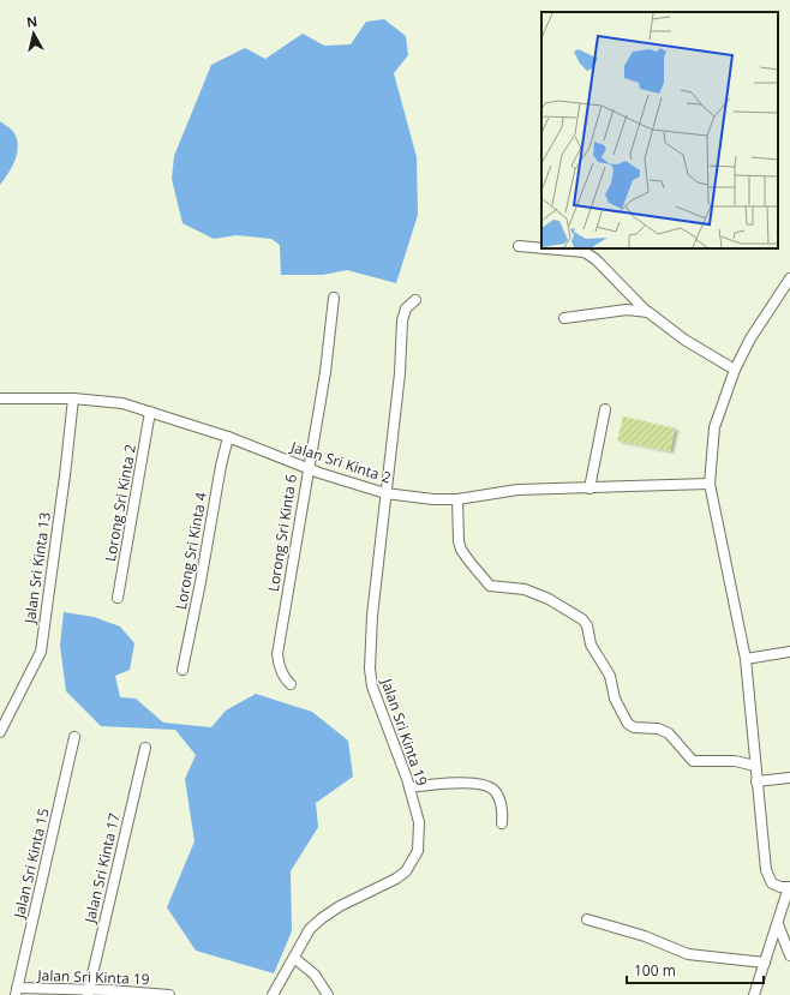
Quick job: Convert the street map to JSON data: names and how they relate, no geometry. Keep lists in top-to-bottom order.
{
  "streets": {
    "street": [
      "Jalan Sri Kinta 2",
      "Lorong Sri Kinta 2",
      "Lorong Sri Kinta 6",
      "Lorong Sri Kinta 4",
      "Jalan Sri Kinta 13",
      "Jalan Sri Kinta 19",
      "Jalan Sri Kinta 15",
      "Jalan Sri Kinta 17"
    ]
  },
  "crossings": [
    ["Jalan Sri Kinta 2", "Lorong Sri Kinta 2"],
    ["Jalan Sri Kinta 2", "Lorong Sri Kinta 6"],
    ["Jalan Sri Kinta 2", "Lorong Sri Kinta 4"],
    ["Jalan Sri Kinta 2", "Jalan Sri Kinta 13"],
    ["Jalan Sri Kinta 2", "Jalan Sri Kinta 19"],
    ["Jalan Sri Kinta 19", "Jalan Sri Kinta 15"],
    ["Jalan Sri Kinta 19", "Jalan Sri Kinta 17"]
  ],
  "scale_bar": "100 m",
  "north": "top"
}
